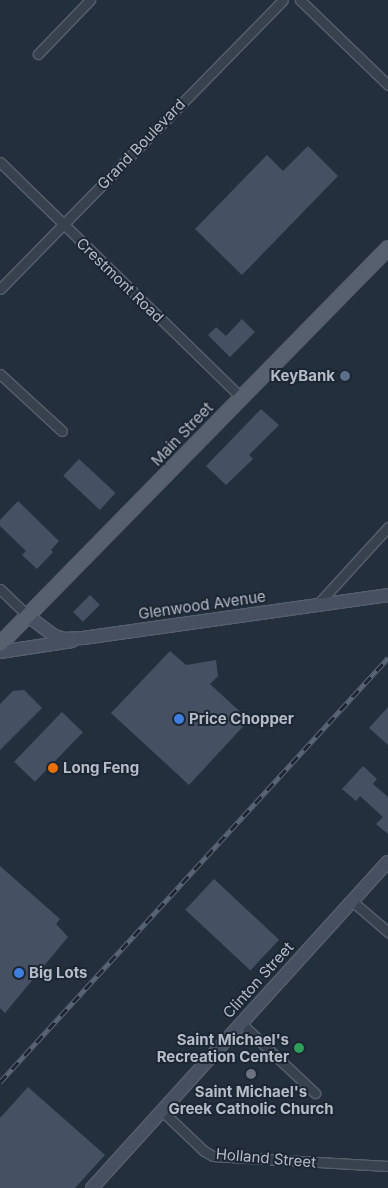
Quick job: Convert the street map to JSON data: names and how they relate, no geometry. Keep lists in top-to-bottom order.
{
  "streets": {
    "main road": ["Main Street"],
    "street": [
      "Grand Boulevard",
      "Crestmont Road",
      "Glenwood Avenue",
      "Clinton Street",
      "Holland Street"
    ]
  },
  "crossings": [
    ["Grand Boulevard", "Crestmont Road"],
    ["Crestmont Road", "Main Street"],
    ["Main Street", "Glenwood Avenue"],
    ["Clinton Street", "Holland Street"]
  ],
  "places": [
    "KeyBank",
    "Price Chopper",
    "Long Feng",
    "Big Lots",
    "Saint Michael's Recreation Center",
    "Saint Michael's Greek Catholic Church"
  ]
}
